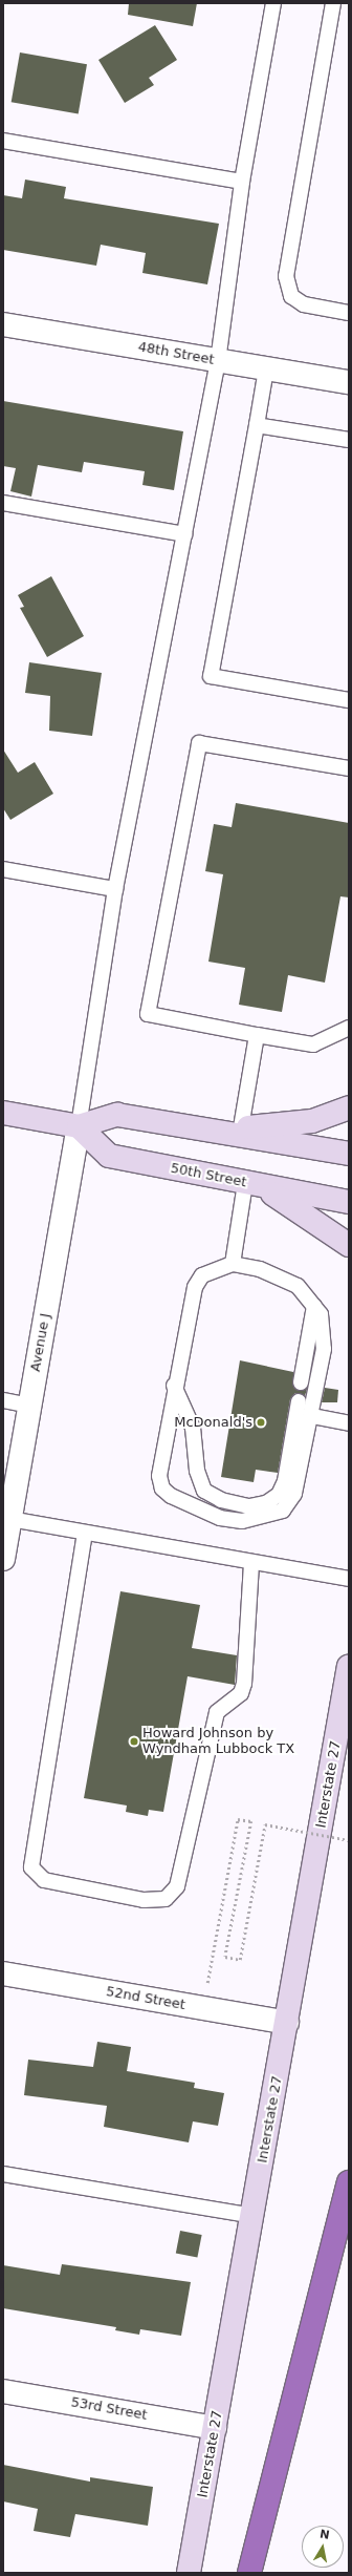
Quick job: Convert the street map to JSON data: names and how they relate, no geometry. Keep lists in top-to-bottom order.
{
  "streets": {
    "main road": ["50th Street", "Interstate 27"],
    "street": [
      "48th Street",
      "Avenue J",
      "52nd Street",
      "53rd Street"
    ]
  },
  "crossings": [
    ["50th Street", "Avenue J"],
    ["Interstate 27", "52nd Street"],
    ["Interstate 27", "53rd Street"]
  ],
  "places": ["McDonald's", "Howard Johnson by Wyndham Lubbock TX"],
  "north": "top"
}
